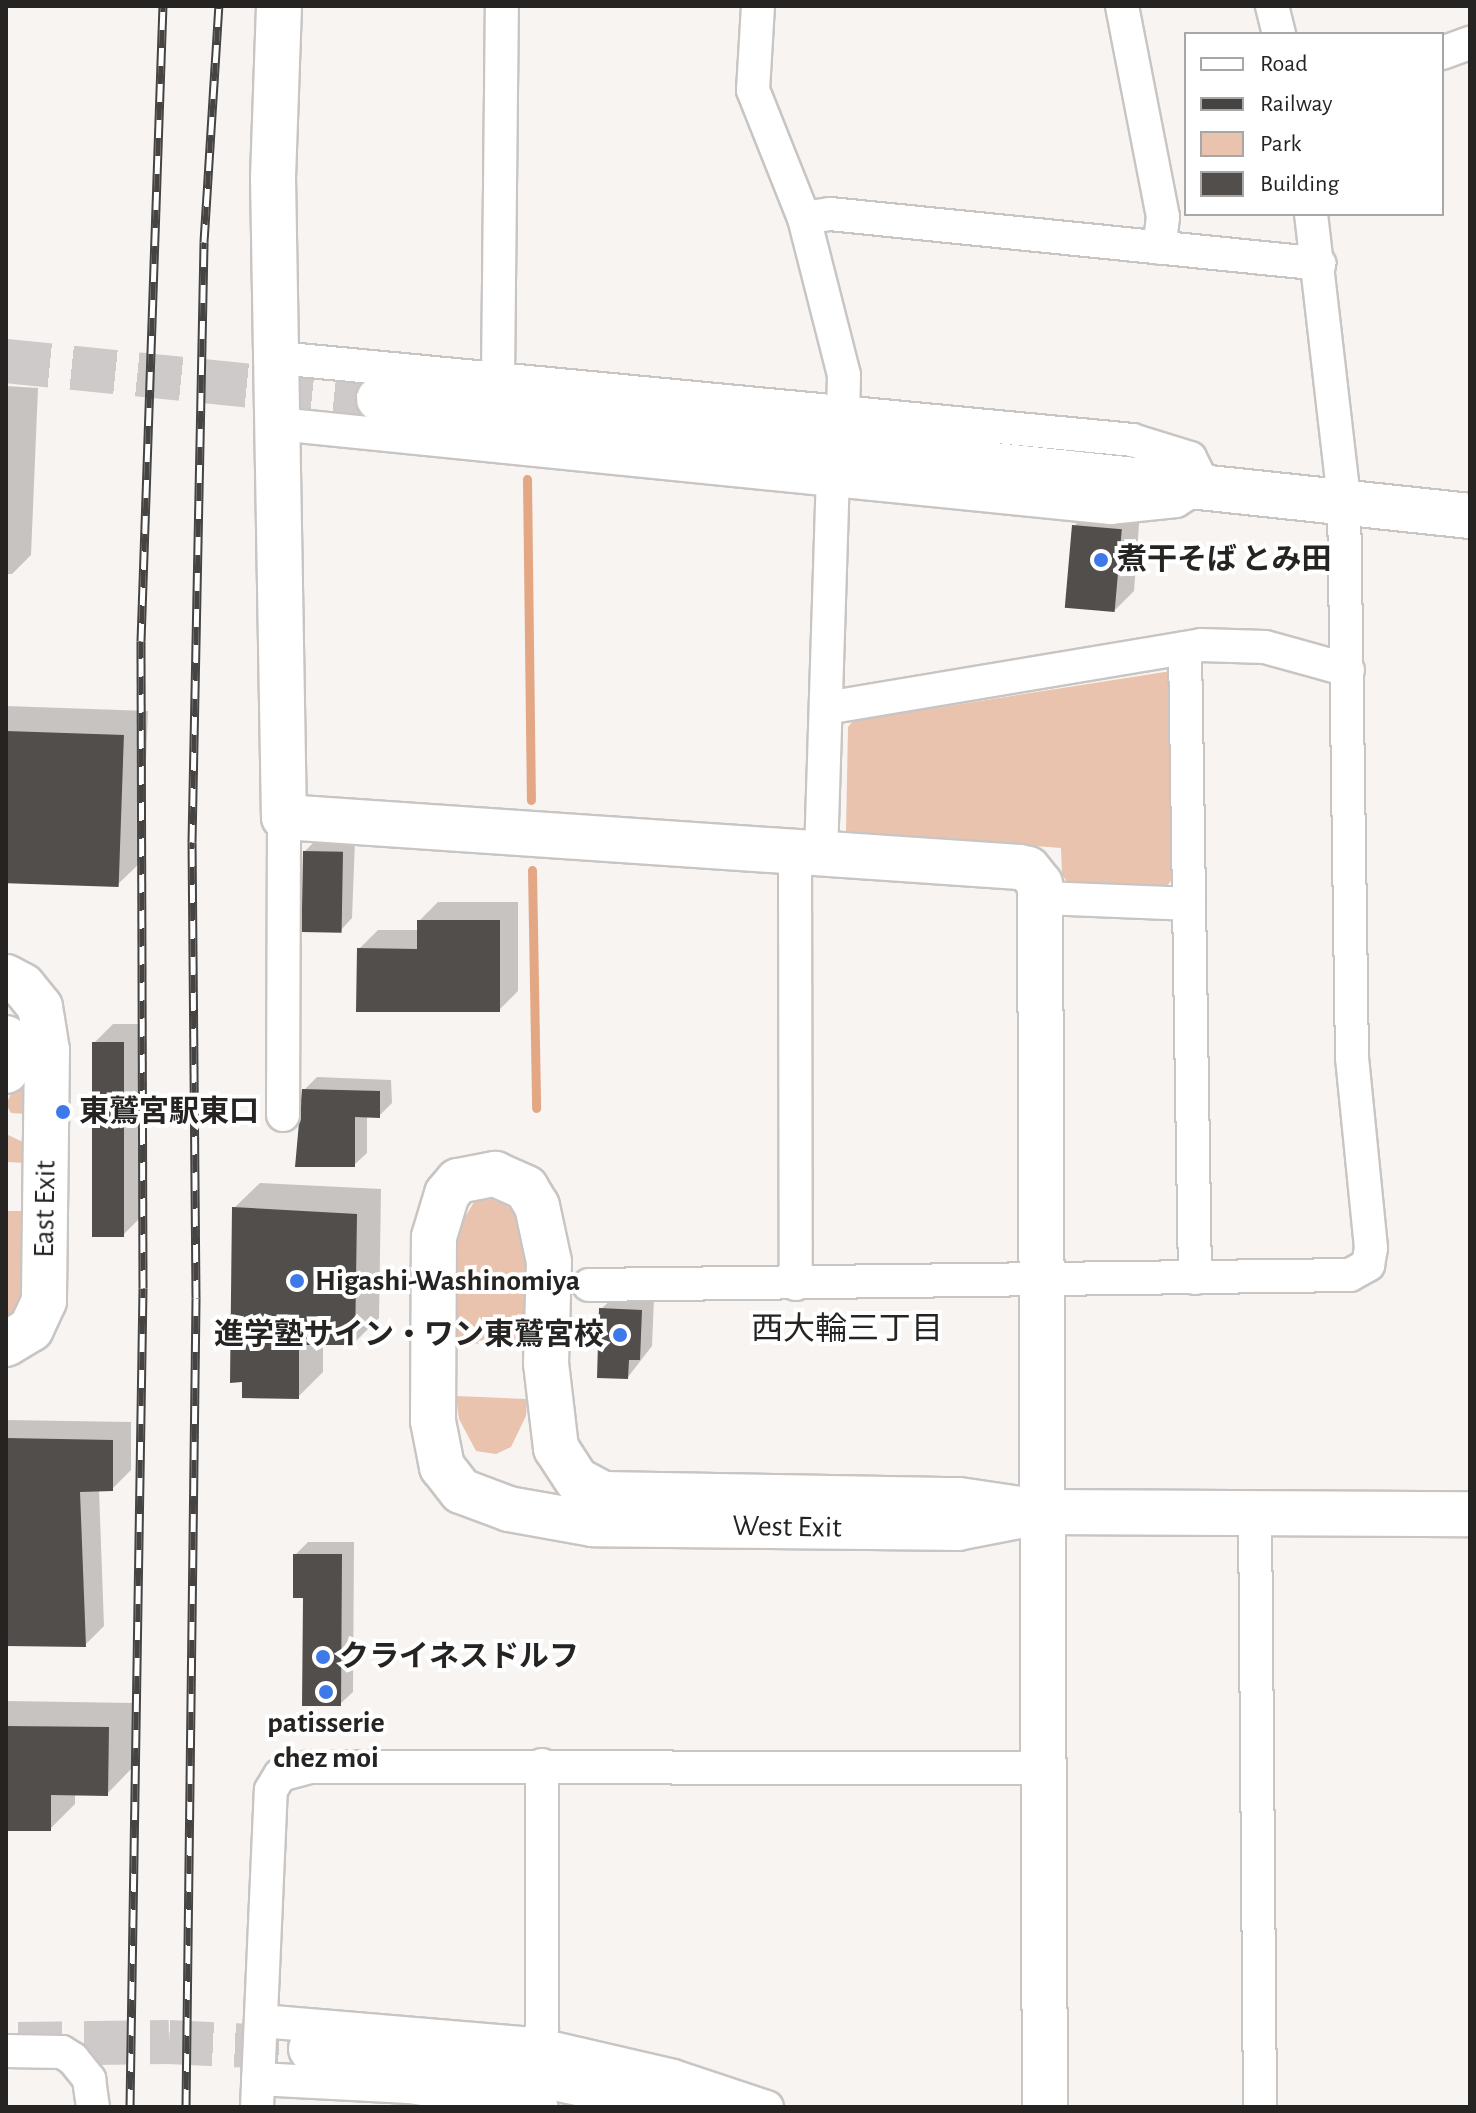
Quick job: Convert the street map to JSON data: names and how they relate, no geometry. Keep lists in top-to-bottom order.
{
  "streets": {
    "street": ["East Exit", "West Exit"]
  },
  "districts": ["西大輪三丁目"],
  "places": [
    "煮干そば とみ田",
    "東鷲宮駅東口",
    "Higashi-Washinomiya",
    "進学塾サイン・ワン東鷲宮校",
    "クライネスドルフ",
    "patisserie chez moi"
  ],
  "legend": [
    "Road",
    "Railway",
    "Park",
    "Building"
  ]
}
